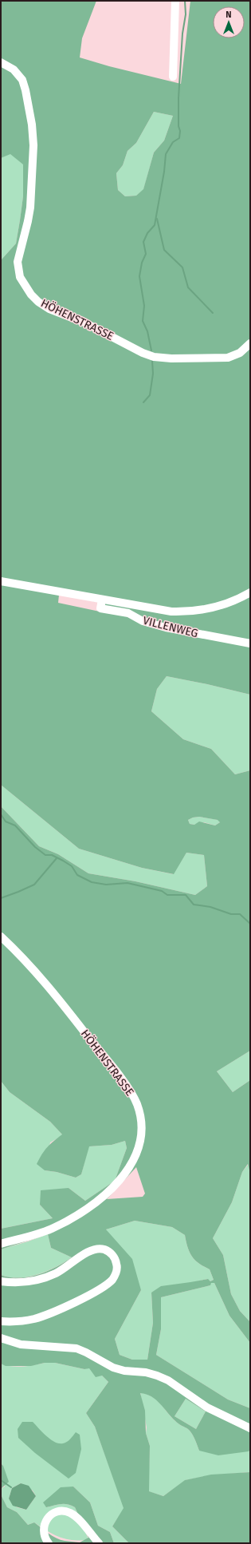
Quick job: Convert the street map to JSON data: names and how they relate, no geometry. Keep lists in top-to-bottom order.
{
  "streets": {
    "street": ["HÖHENSTRASSE", "VILLENWEG"]
  },
  "north": "top"
}
